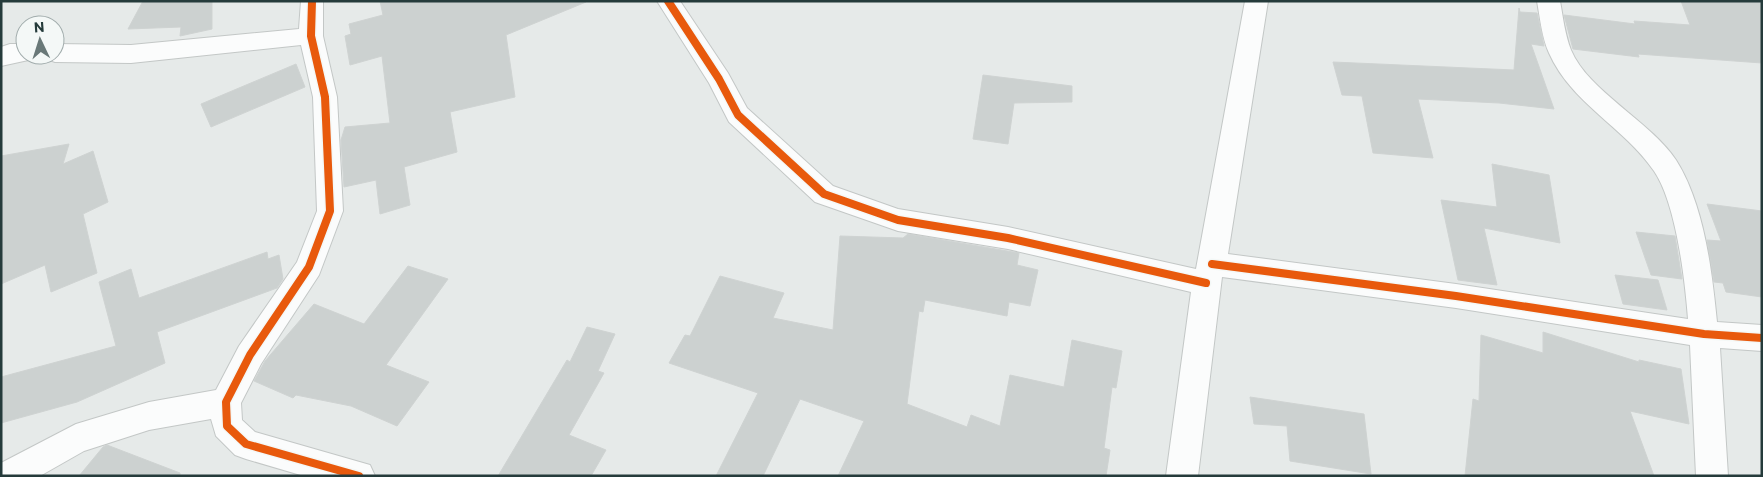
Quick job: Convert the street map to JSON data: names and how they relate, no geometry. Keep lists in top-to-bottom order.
{
  "north": "top"
}
